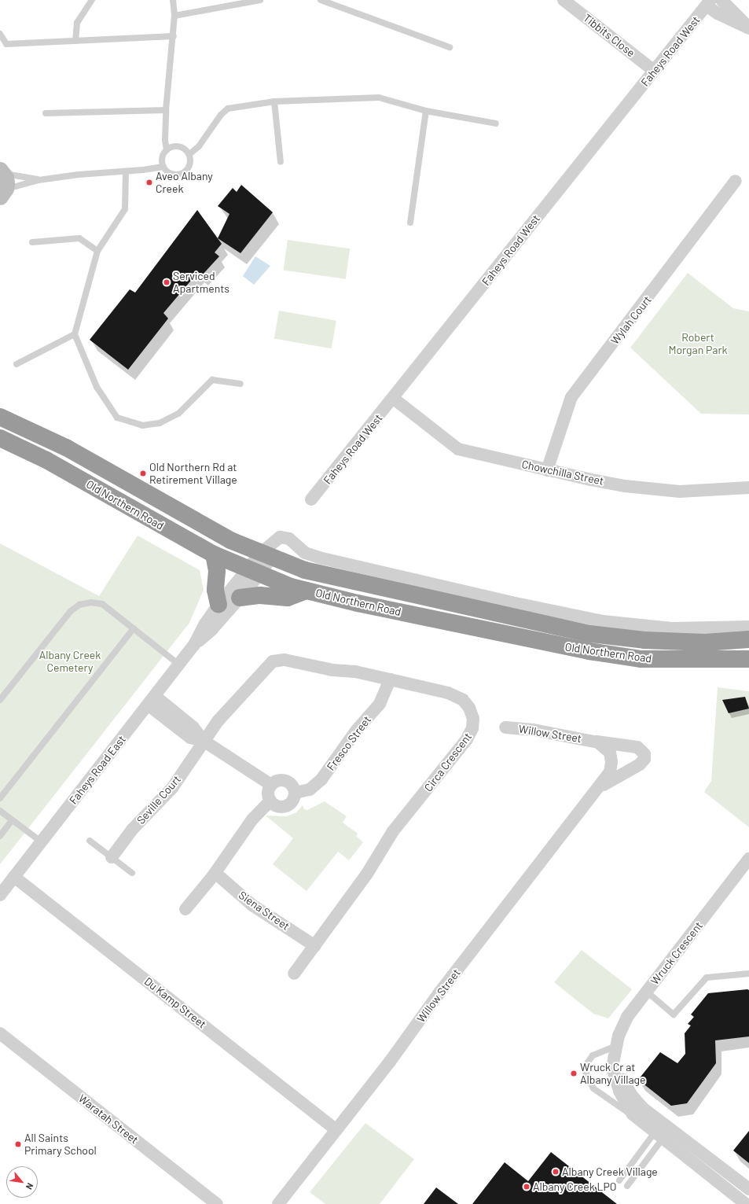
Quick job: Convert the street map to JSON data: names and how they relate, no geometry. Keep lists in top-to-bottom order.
{
  "streets": {
    "highway": ["Old Northern Road"],
    "street": [
      "Tibbits Close",
      "Faheys Road West",
      "Wylah Court",
      "Chowchilla Street",
      "Willow Street",
      "Fresco Street",
      "Circa Crescent",
      "Faheys Road East",
      "Seville Court",
      "Siena Street",
      "Wruck Crescent",
      "Du Kamp Street",
      "Waratah Street"
    ]
  },
  "crossings": [
    ["Tibbits Close", "Faheys Road West"],
    ["Faheys Road West", "Chowchilla Street"],
    ["Wylah Court", "Chowchilla Street"],
    ["Old Northern Road", "Faheys Road East"],
    ["Willow Street", "Du Kamp Street"],
    ["Fresco Street", "Circa Crescent"],
    ["Circa Crescent", "Seville Court"],
    ["Circa Crescent", "Siena Street"],
    ["Faheys Road East", "Du Kamp Street"]
  ],
  "parks": ["Robert Morgan Park", "Albany Creek Cemetery"],
  "places": [
    "Aveo Albany Creek",
    "Serviced Apartments",
    "Old Northern Rd at Retirement Village",
    "Wruck Cr at Albany Village",
    "All Saints Primary School",
    "Albany Creek Village",
    "Albany Creek LPO"
  ],
  "north": "bottom right"
}
